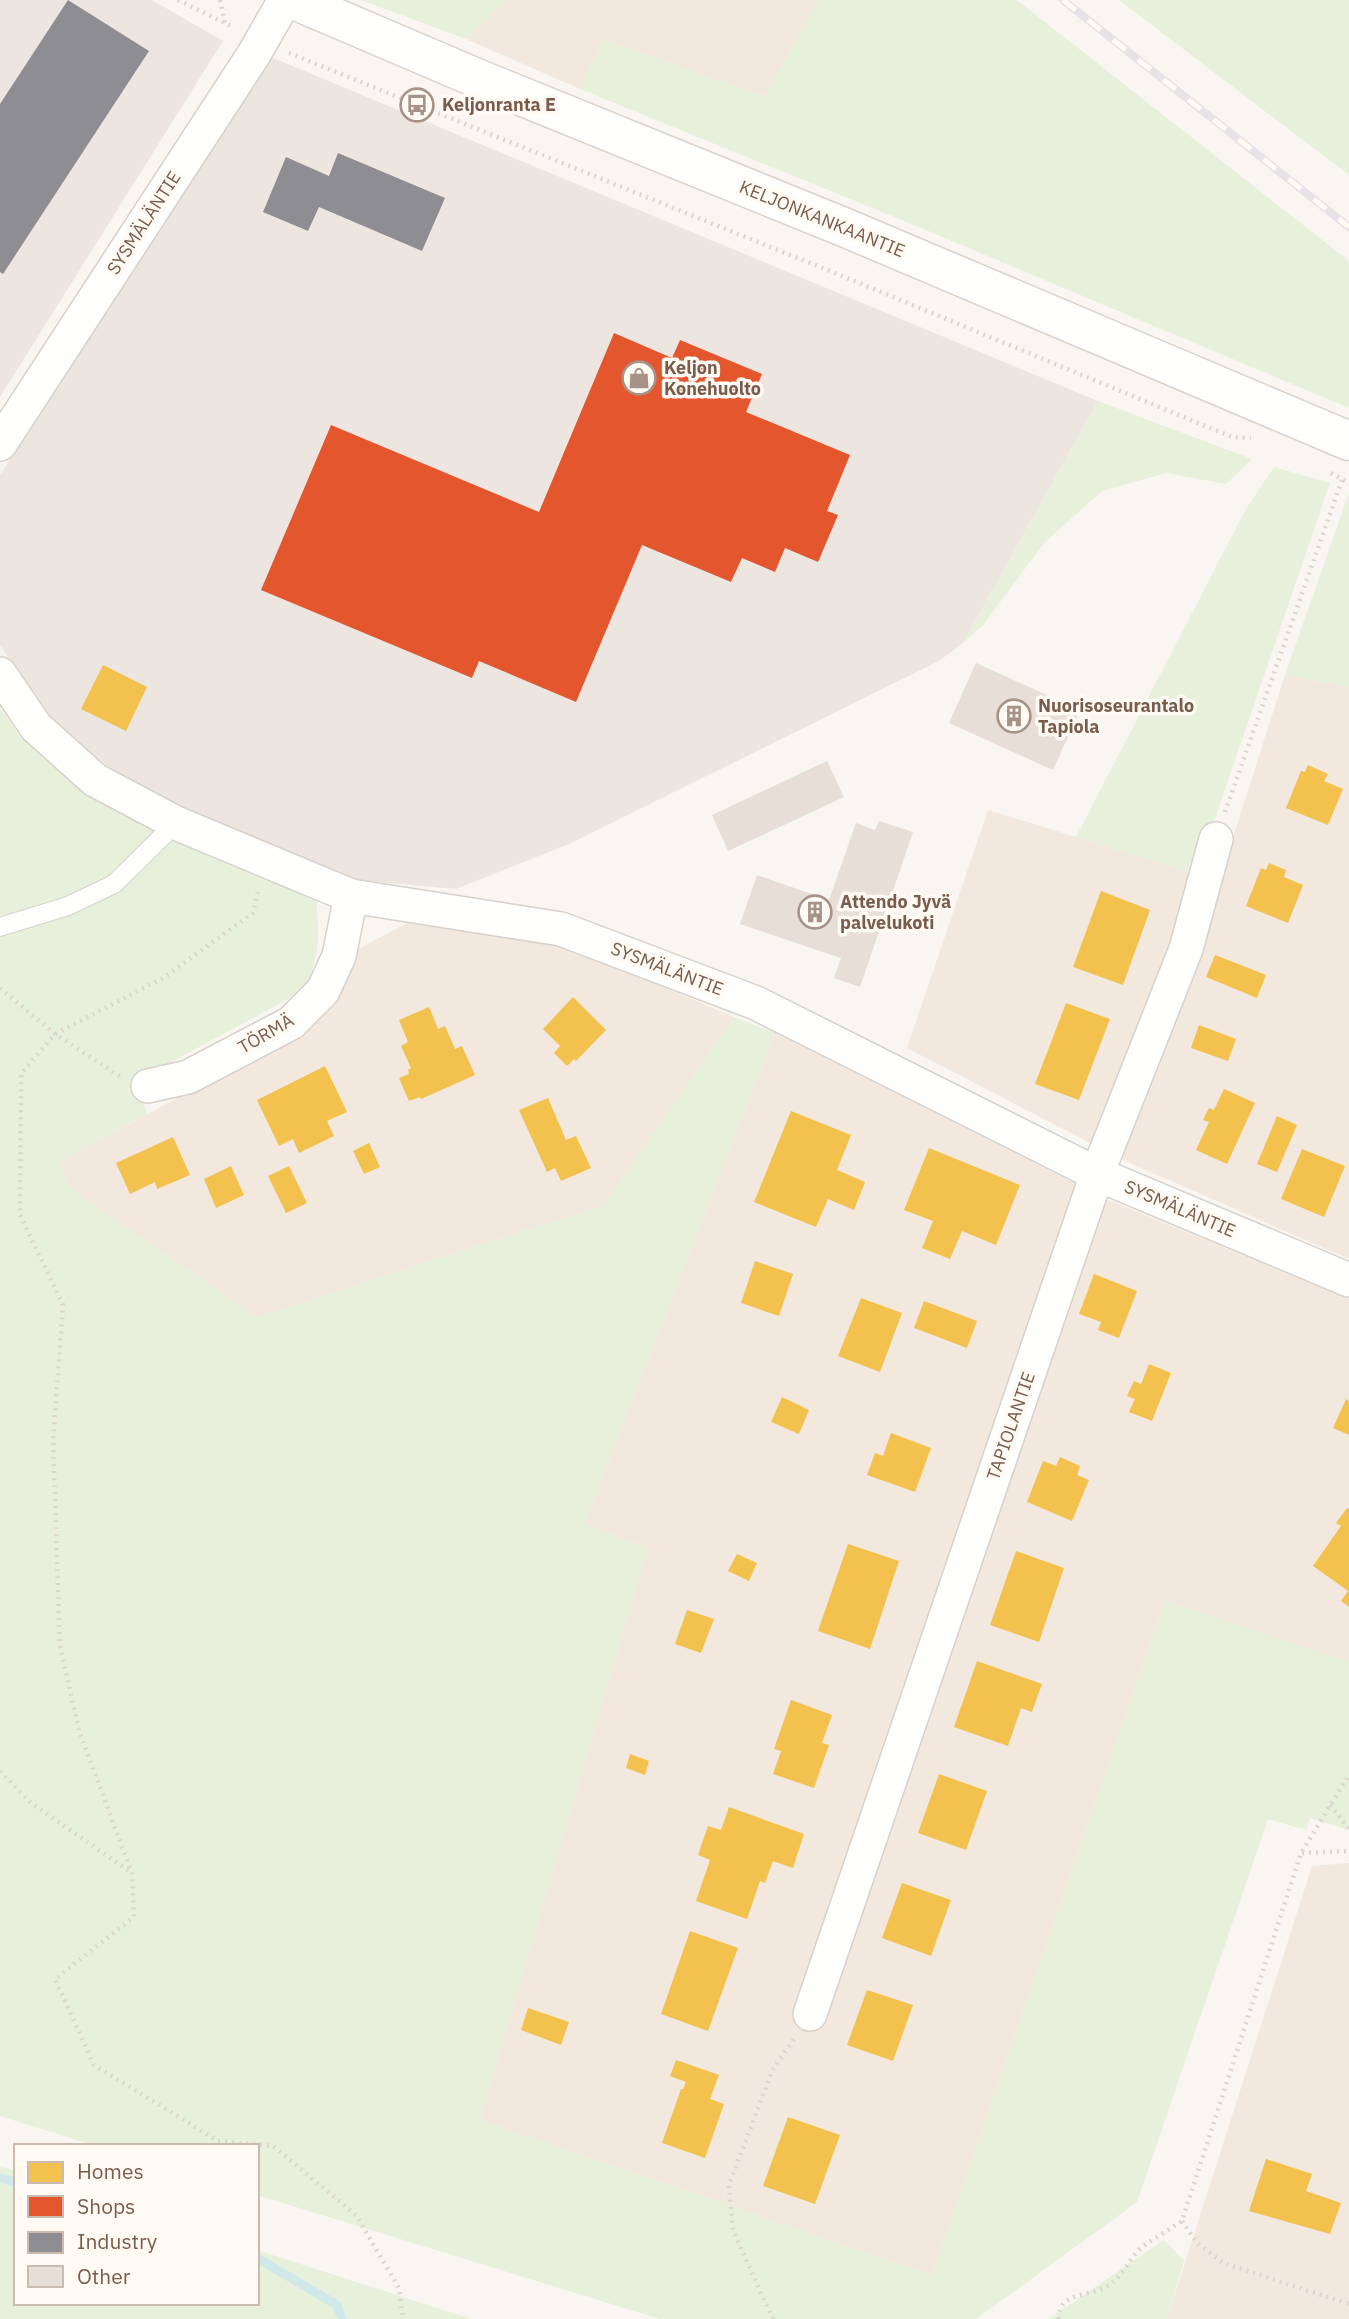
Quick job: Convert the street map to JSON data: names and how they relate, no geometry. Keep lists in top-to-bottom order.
{
  "streets": {
    "main road": ["KELJONKANKAANTIE"],
    "street": ["SYSMÄLÄNTIE", "TÖRMÄ", "TAPIOLANTIE"]
  },
  "crossings": [
    ["SYSMÄLÄNTIE", "TÖRMÄ"],
    ["SYSMÄLÄNTIE", "TAPIOLANTIE"]
  ],
  "places": {
    "bus stop": ["Keljonranta E"],
    "shop": ["Keljon Konehuolto"],
    "building": ["Nuorisoseurantalo Tapiola", "Attendo Jyvä palvelukoti"]
  },
  "legend": [
    "Homes",
    "Shops",
    "Industry",
    "Other"
  ]
}
